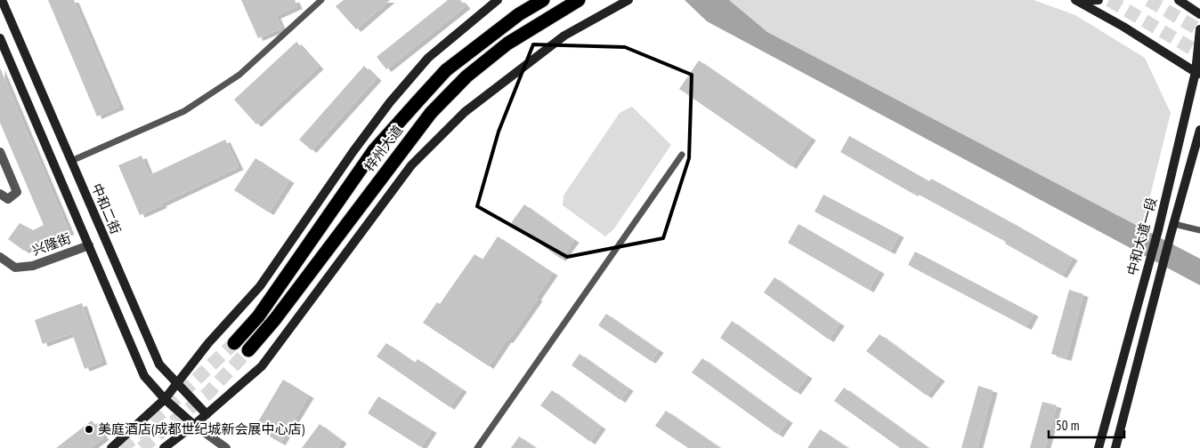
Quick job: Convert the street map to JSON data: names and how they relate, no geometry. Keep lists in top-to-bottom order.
{
  "streets": {
    "highway": ["梓州大道"],
    "main road": ["中和二街", "中和大道一段"],
    "street": ["兴隆街"]
  },
  "places": ["美庭酒店(成都世纪城新会展中心店)"],
  "scale_bar": "50 m"
}
